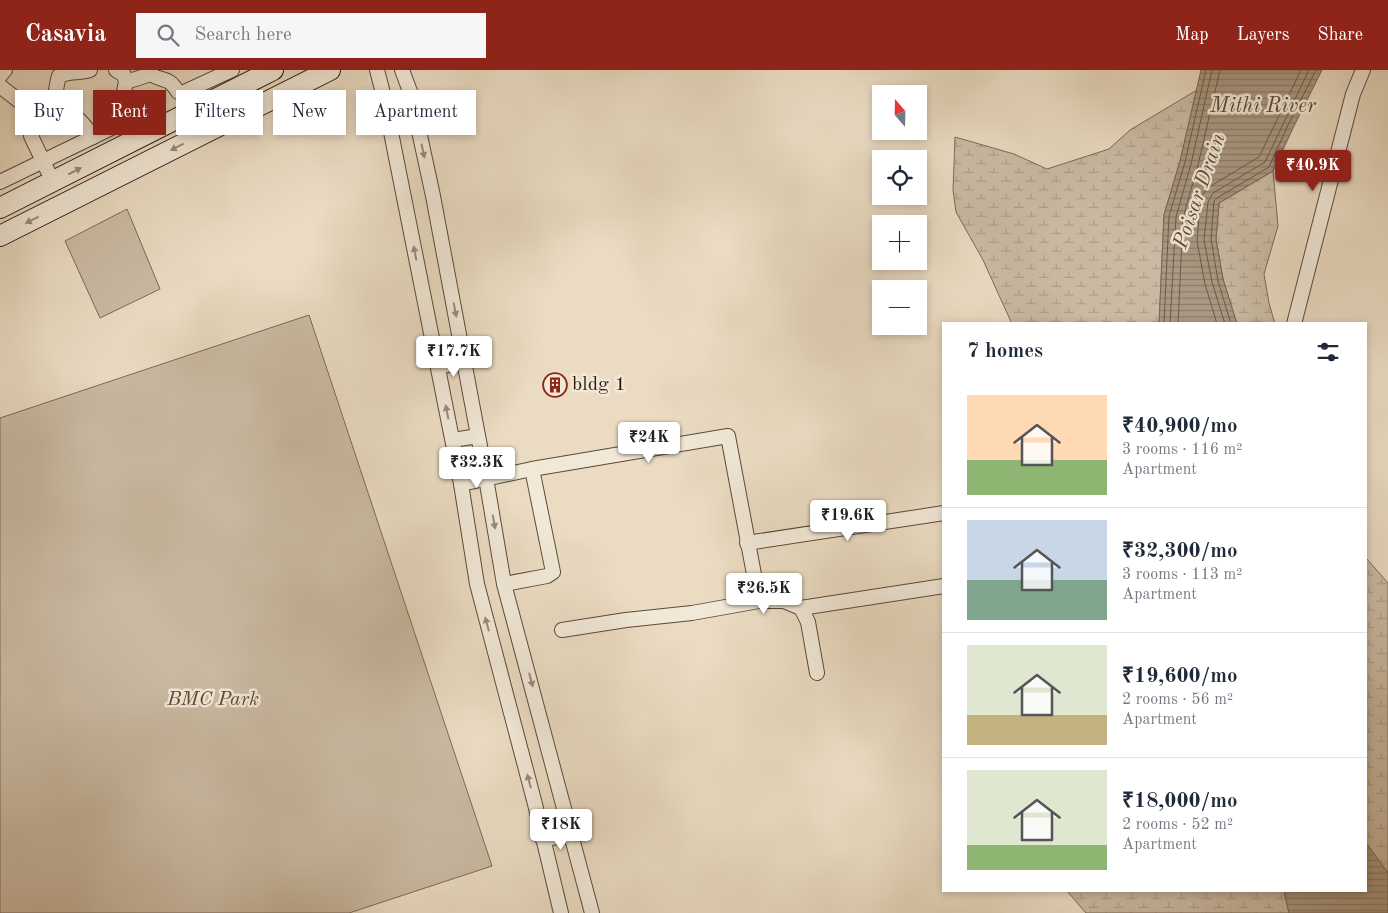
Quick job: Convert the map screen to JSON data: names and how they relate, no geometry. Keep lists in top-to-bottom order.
{
  "water": ["Mithi River", "Poisar Drain"],
  "parks": ["BMC Park"],
  "places": {
    "building": ["bldg 1"]
  },
  "north": "top",
  "page": {
    "header": "Casavia",
    "search": "Search here",
    "nav": ["Map", "Layers", "Share"],
    "map_buttons": ["+", "−"],
    "chip": [
      "Buy",
      "Rent",
      "Filters",
      "New",
      "Apartment"
    ],
    "price": [
      "₹40.9K",
      "₹17.7K",
      "₹24K",
      "₹32.3K",
      "₹19.6K",
      "₹26.5K",
      "₹18K"
    ],
    "heading": "7 homes",
    "list": [
      {
        "name": "₹40,900/mo",
        "note": "3 rooms · 116 m² · Apartment"
      },
      {
        "name": "₹32,300/mo",
        "note": "3 rooms · 113 m² · Apartment"
      },
      {
        "name": "₹19,600/mo",
        "note": "2 rooms · 56 m² · Apartment"
      },
      {
        "name": "₹18,000/mo",
        "note": "2 rooms · 52 m² · Apartment"
      }
    ]
  }
}
